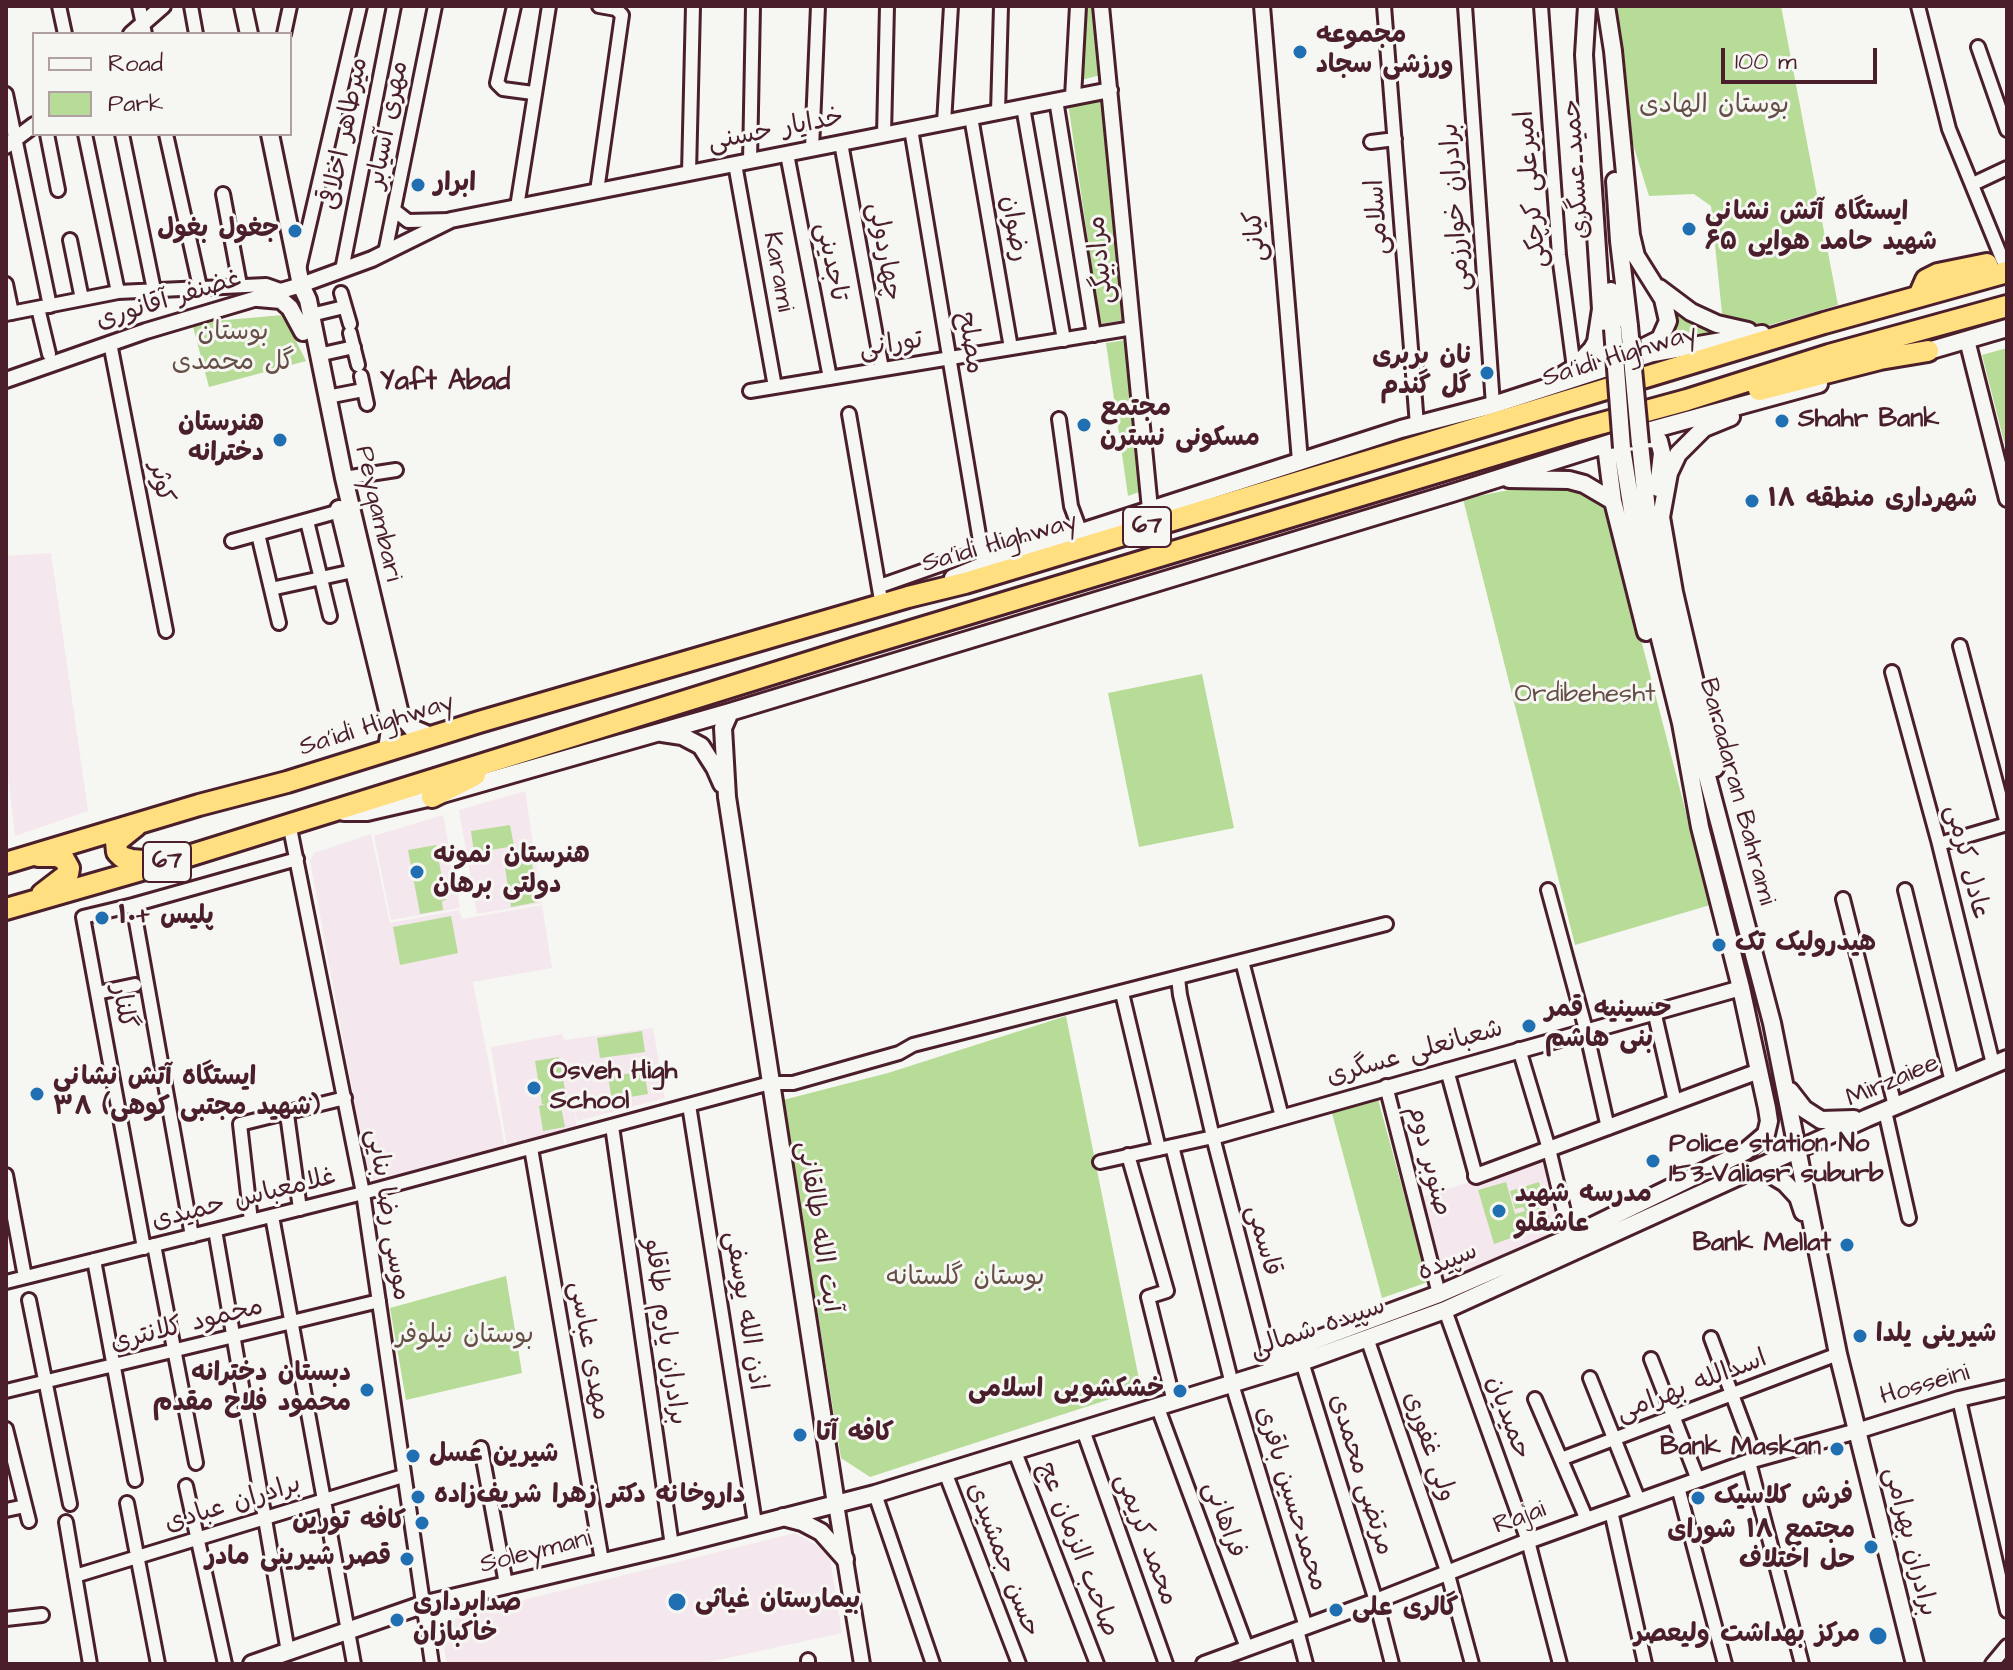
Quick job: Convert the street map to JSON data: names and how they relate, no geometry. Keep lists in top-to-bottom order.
{
  "streets": {
    "highway": ["Sa'idi Highway", "67"],
    "main road": [
      "حمید عسگری",
      "Peyqambari",
      "Baradaran Bahrami",
      "Mirzaiee",
      "آیت الله طالقانی",
      "سپیده",
      "سپیده شمالی",
      "برادران بهرامی",
      "Soleymani"
    ],
    "street": [
      "مهری آسیابر",
      "خدایار حسنی",
      "میرطاهر اخلاقی",
      "امیرعلی کرچکی",
      "برادران خوارزمی",
      "اسلامی",
      "رضوان",
      "کیانی",
      "چهاردولی",
      "مرادبیگی",
      "تاجدینی",
      "Karami",
      "غضنفر آقانوری",
      "مصلح",
      "تورانی",
      "کوثر",
      "عادل کرمی",
      "گلنار",
      "شعبانعلی عسگری",
      "صنوبر دوم",
      "غلامعباس حمیدی",
      "موسی رضا بنایی",
      "قاسمی",
      "اذن الله یوسفی",
      "محمود کلانتری",
      "برادران یارم طاقلو",
      "مهدی عباسی",
      "Hosseini",
      "اسدالله بهرامی",
      "حمیدیان",
      "ولی غفوری",
      "مرتضی محمدی",
      "محمدحسین باقری",
      "برادران عبادی",
      "Rajai",
      "فراهانی",
      "محمد کریمی",
      "صاحب الزمان عج",
      "حسن جمشیدی"
    ]
  },
  "crossings": [
    ["مهری آسیابر", "خدایار حسنی"],
    ["خدایار حسنی", "میرطاهر اخلاقی"],
    ["خدایار حسنی", "رضوان"],
    ["خدایار حسنی", "چهاردولی"],
    ["خدایار حسنی", "مرادبیگی"],
    ["خدایار حسنی", "تاجدینی"],
    ["خدایار حسنی", "Karami"],
    ["خدایار حسنی", "غضنفر آقانوری"],
    ["خدایار حسنی", "مصلح"],
    ["خدایار حسنی", "Peyqambari"],
    ["حمید عسگری", "Baradaran Bahrami"],
    ["رضوان", "تورانی"],
    ["چهاردولی", "تورانی"],
    ["مرادبیگی", "تورانی"],
    ["تاجدینی", "تورانی"],
    ["Karami", "تورانی"],
    ["غضنفر آقانوری", "کوثر"],
    ["غضنفر آقانوری", "Peyqambari"],
    ["مصلح", "تورانی"],
    ["67", "موسی رضا بنایی"],
    ["Baradaran Bahrami", "شعبانعلی عسگری"],
    ["Baradaran Bahrami", "Mirzaiee"],
    ["Baradaran Bahrami", "سپیده"],
    ["عادل کرمی", "Mirzaiee"],
    ["گلنار", "غلامعباس حمیدی"],
    ["گلنار", "محمود کلانتری"],
    ["شعبانعلی عسگری", "صنوبر دوم"],
    ["شعبانعلی عسگری", "قاسمی"],
    ["شعبانعلی عسگری", "محمدحسین باقری"],
    ["شعبانعلی عسگری", "فراهانی"],
    ["صنوبر دوم", "سپیده"],
    ["صنوبر دوم", "سپیده شمالی"],
    ["صنوبر دوم", "حمیدیان"],
    ["غلامعباس حمیدی", "موسی رضا بنایی"],
    ["غلامعباس حمیدی", "آیت الله طالقانی"],
    ["غلامعباس حمیدی", "قاسمی"],
    ["غلامعباس حمیدی", "اذن الله یوسفی"],
    ["غلامعباس حمیدی", "برادران یارم طاقلو"],
    ["غلامعباس حمیدی", "مهدی عباسی"],
    ["غلامعباس حمیدی", "محمدحسین باقری"],
    ["موسی رضا بنایی", "محمود کلانتری"],
    ["موسی رضا بنایی", "برادران عبادی"],
    ["موسی رضا بنایی", "Soleymani"],
    ["آیت الله طالقانی", "سپیده شمالی"],
    ["آیت الله طالقانی", "Soleymani"],
    ["قاسمی", "سپیده"],
    ["قاسمی", "سپیده شمالی"],
    ["سپیده", "سپیده شمالی"],
    ["سپیده", "حمیدیان"],
    ["اذن الله یوسفی", "Soleymani"],
    ["سپیده شمالی", "حمیدیان"],
    ["سپیده شمالی", "ولی غفوری"],
    ["سپیده شمالی", "مرتضی محمدی"],
    ["سپیده شمالی", "محمدحسین باقری"],
    ["سپیده شمالی", "فراهانی"],
    ["سپیده شمالی", "محمد کریمی"],
    ["سپیده شمالی", "صاحب الزمان عج"],
    ["سپیده شمالی", "Soleymani"],
    ["سپیده شمالی", "حسن جمشیدی"],
    ["برادران یارم طاقلو", "Soleymani"],
    ["مهدی عباسی", "Soleymani"],
    ["Hosseini", "Rajai"],
    ["Hosseini", "برادران بهرامی"],
    ["حمیدیان", "Rajai"],
    ["ولی غفوری", "Rajai"],
    ["مرتضی محمدی", "Rajai"],
    ["محمدحسین باقری", "Rajai"],
    ["Rajai", "فراهانی"],
    ["Rajai", "برادران بهرامی"]
  ],
  "districts": ["Yaft Abad"],
  "parks": [
    "بوستان الهادی",
    "بوستان گل محمدی",
    "Ordibehesht",
    "بوستان گلستانه",
    "بوستان نیلوفر"
  ],
  "places": [
    "مجموعه ورزشی سجاد",
    "ابرار",
    "ایستگاه آتش نشانی ۶۵ شهید حامد هوایی",
    "جغول بغول",
    "نان بربری گل گندم",
    "Shahr Bank",
    "مجتمع مسکونی نسترن",
    "هنرستان دخترانه",
    "شهرداری منطقه ۱۸",
    "هنرستان نمونه دولتی برهان",
    "پلیس +۱۰",
    "هیدرولیک تک",
    "حسینیه قمر بنی هاشم",
    "Osveh High School",
    "ایستگاه آتش نشانی ۳۸ (شهید مجتبی کوهی)",
    "Police station No 153-Valiasr suburb",
    "مدرسه شهید عاشقلو",
    "Bank Mellat",
    "شیرینی یلدا",
    "دبستان دخترانه محمود فلاح مقدم",
    "خشکشویی اسلامی",
    "کافه آتا",
    "Bank Maskan",
    "شیرین عسل",
    "داروخانه دکتر زهرا شریف‌زاده",
    "فرش کلاسیک",
    "کافه تورین",
    "مجتمع ۱۸ شورای حل اختلاف",
    "قصر شیرینی مادر",
    "بیمارستان غیاثی",
    "گالری علی",
    "صدابرداری خاکبازان",
    "مرکز بهداشت ولیعصر"
  ],
  "legend": ["Road", "Park"],
  "scale_bar": "100 m"
}
